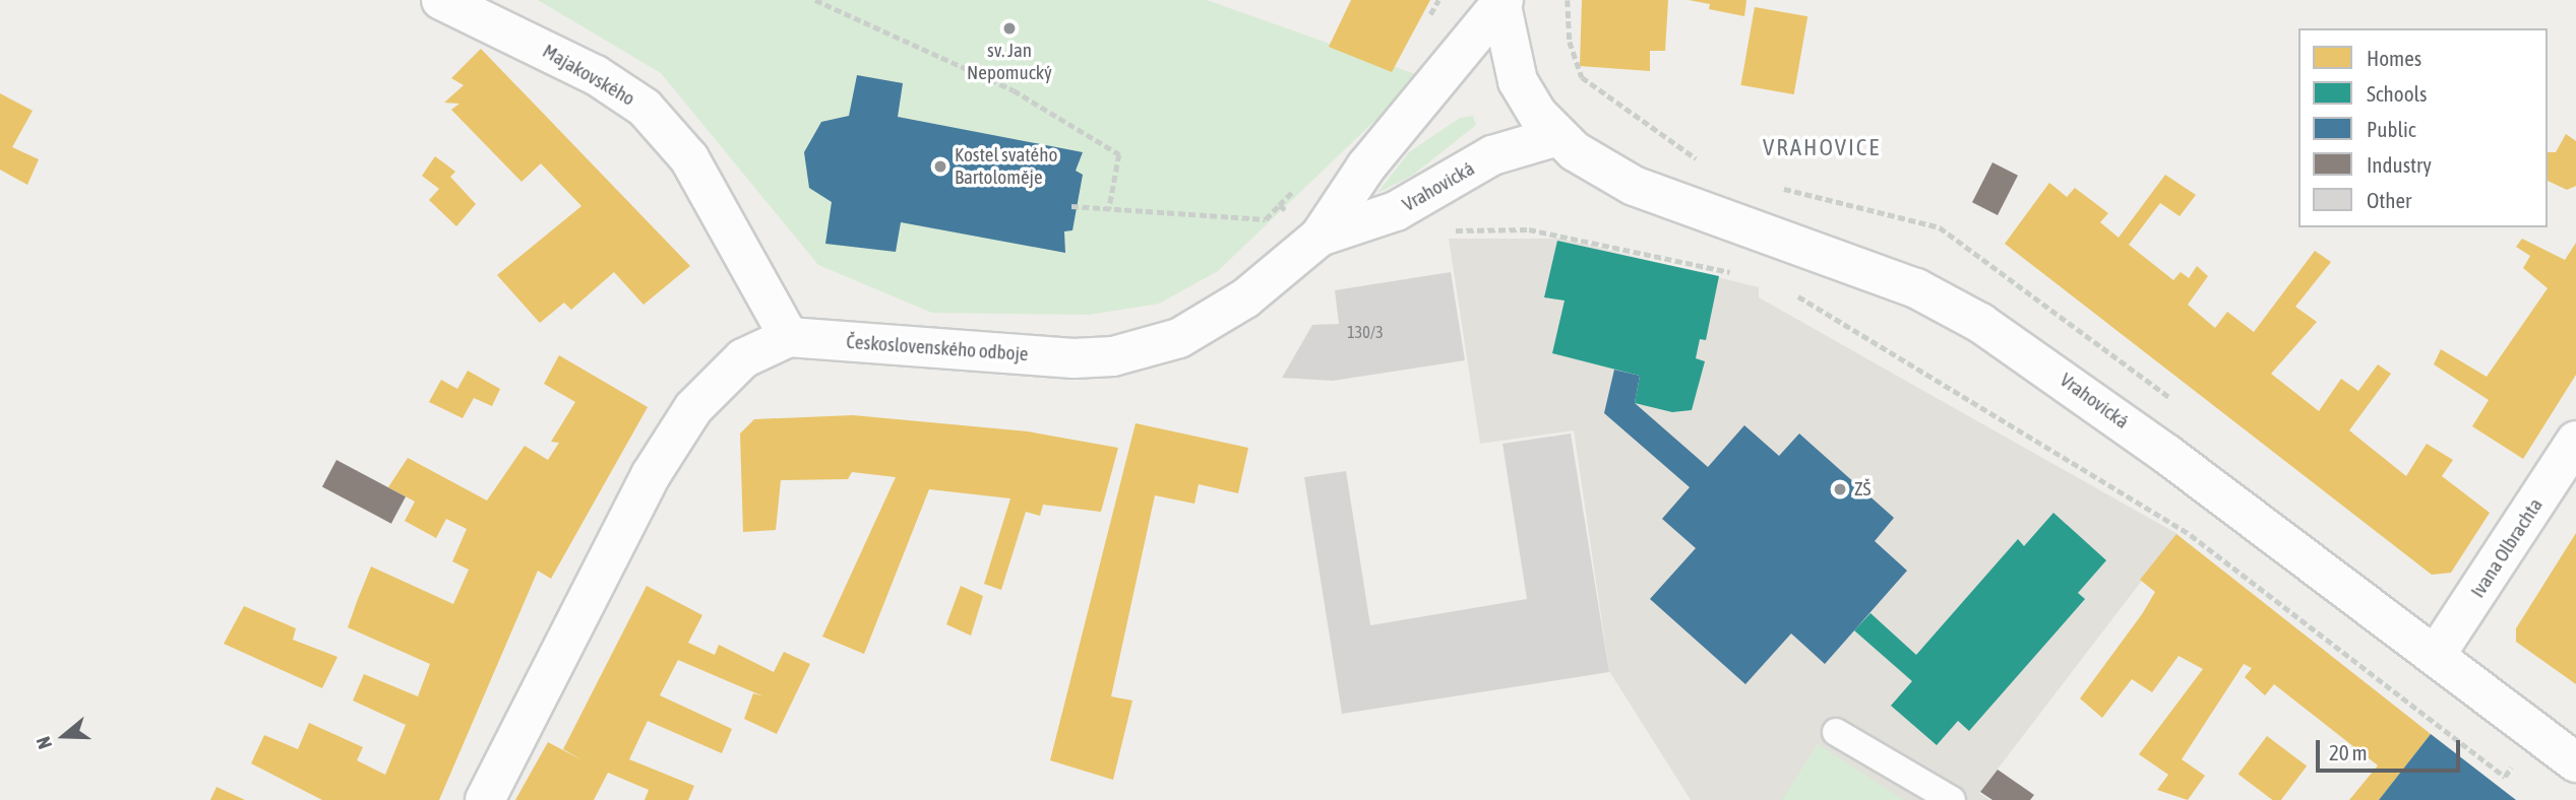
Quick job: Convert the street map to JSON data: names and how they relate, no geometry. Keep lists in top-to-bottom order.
{
  "streets": {
    "street": [
      "Majakovského",
      "Vrahovická",
      "Československého odboje",
      "Ivana Olbrachta"
    ]
  },
  "crossings": [
    ["Majakovského", "Československého odboje"],
    ["Vrahovická", "Československého odboje"],
    ["Vrahovická", "Ivana Olbrachta"]
  ],
  "districts": ["VRAHOVICE"],
  "places": ["sv. Jan Nepomucký", "Kostel svatého Bartoloměje", "ZŠ"],
  "house_numbers": ["130/3"],
  "legend": [
    "Homes",
    "Schools",
    "Public",
    "Industry",
    "Other"
  ],
  "scale_bar": "20 m",
  "north": "left"
}
